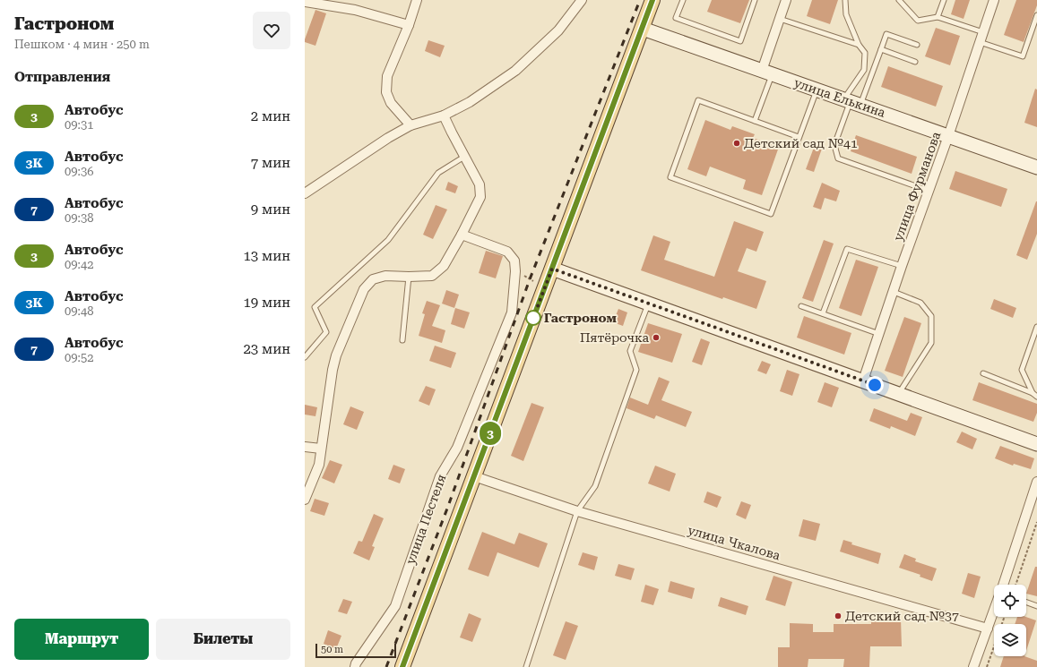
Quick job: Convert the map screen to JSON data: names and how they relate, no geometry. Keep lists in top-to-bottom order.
{
  "streets": {
    "street": [
      "улица Елькина",
      "улица Фурманова",
      "улица Пестеля",
      "улица Чкалова"
    ]
  },
  "crossings": [
    ["улица Елькина", "улица Фурманова"]
  ],
  "places": [
    "Детский сад №41",
    "Гастроном",
    "Пятёрочка",
    "Детский сад №37"
  ],
  "lines": ["bus line 3"],
  "scale_bar": "50 m",
  "page": {
    "heading": [
      ["Гастроном", "Пешком · 4 мин · 250 m"],
      "Отправления"
    ],
    "on_map": "3",
    "list": [
      {
        "mark": "3",
        "name": "Автобус",
        "note": "09:31",
        "value": "2 мин"
      },
      {
        "mark": "3К",
        "name": "Автобус",
        "note": "09:36",
        "value": "7 мин"
      },
      {
        "mark": "7",
        "name": "Автобус",
        "note": "09:38",
        "value": "9 мин"
      },
      {
        "mark": "3",
        "name": "Автобус",
        "note": "09:42",
        "value": "13 мин"
      },
      {
        "mark": "3К",
        "name": "Автобус",
        "note": "09:48",
        "value": "19 мин"
      },
      {
        "mark": "7",
        "name": "Автобус",
        "note": "09:52",
        "value": "23 мин"
      }
    ],
    "buttons": ["Маршрут", "Билеты"],
    "scale": "50 m"
  }
}
